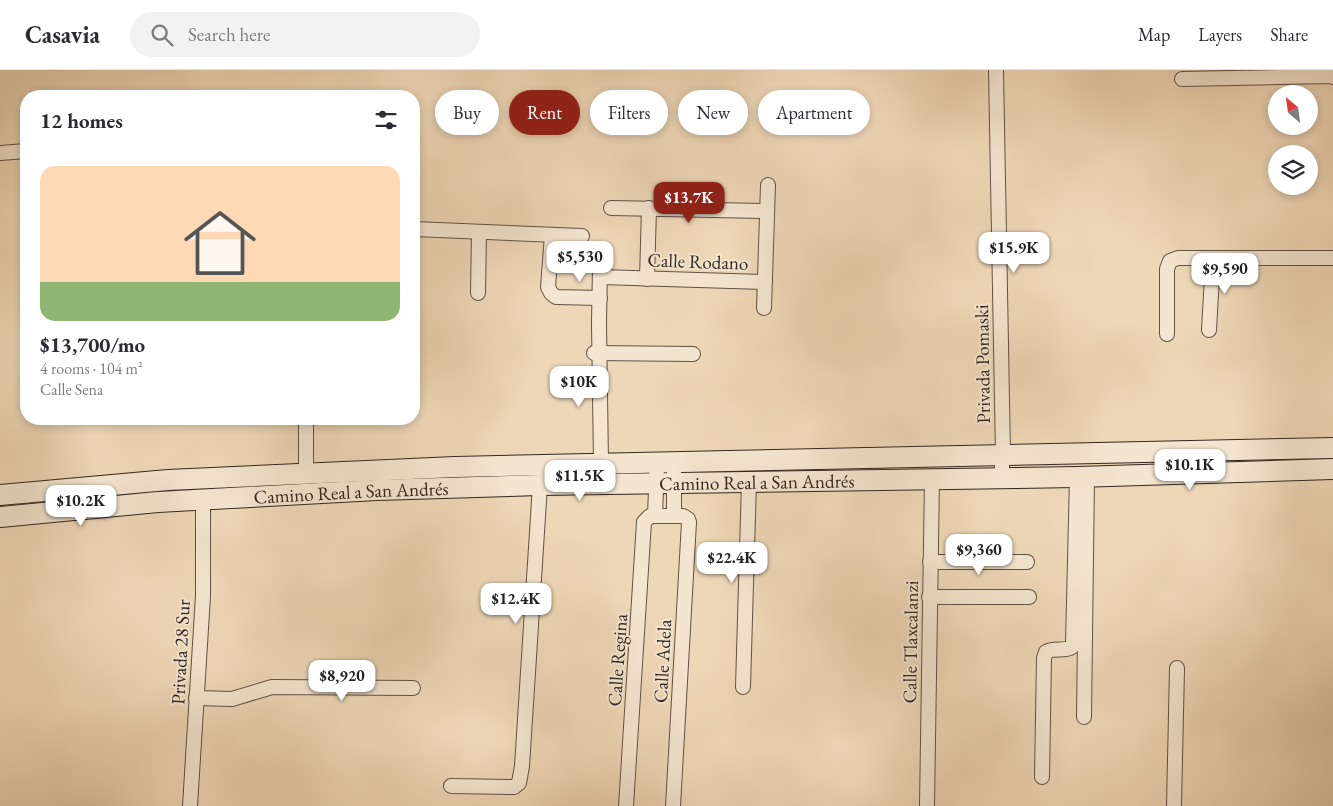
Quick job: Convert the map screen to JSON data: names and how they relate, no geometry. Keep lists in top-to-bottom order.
{
  "streets": {
    "main road": ["Camino Real a San Andrés"],
    "street": [
      "Calle Rodano",
      "Privada Pomaski",
      "Calle Tlaxcalanzi",
      "Privada 28 Sur",
      "Calle Regina",
      "Calle Adela"
    ]
  },
  "crossings": [
    ["Privada Pomaski", "Camino Real a San Andrés"],
    ["Camino Real a San Andrés", "Calle Tlaxcalanzi"],
    ["Camino Real a San Andrés", "Privada 28 Sur"],
    ["Camino Real a San Andrés", "Calle Regina"],
    ["Camino Real a San Andrés", "Calle Adela"],
    ["Calle Regina", "Calle Adela"]
  ],
  "north": "top left",
  "page": {
    "header": "Casavia",
    "search": "Search here",
    "nav": ["Map", "Layers", "Share"],
    "chip": [
      "Buy",
      "Rent",
      "Filters",
      "New",
      "Apartment"
    ],
    "heading": "12 homes",
    "list": [
      {
        "name": "$13,700/mo",
        "note": "4 rooms · 104 m² · Calle Sena"
      }
    ],
    "price": [
      "$13.7K",
      "$15.9K",
      "$5,530",
      "$9,590",
      "$10K",
      "$10.1K",
      "$11.5K",
      "$10.2K",
      "$9,360",
      "$22.4K",
      "$12.4K",
      "$8,920"
    ]
  }
}
